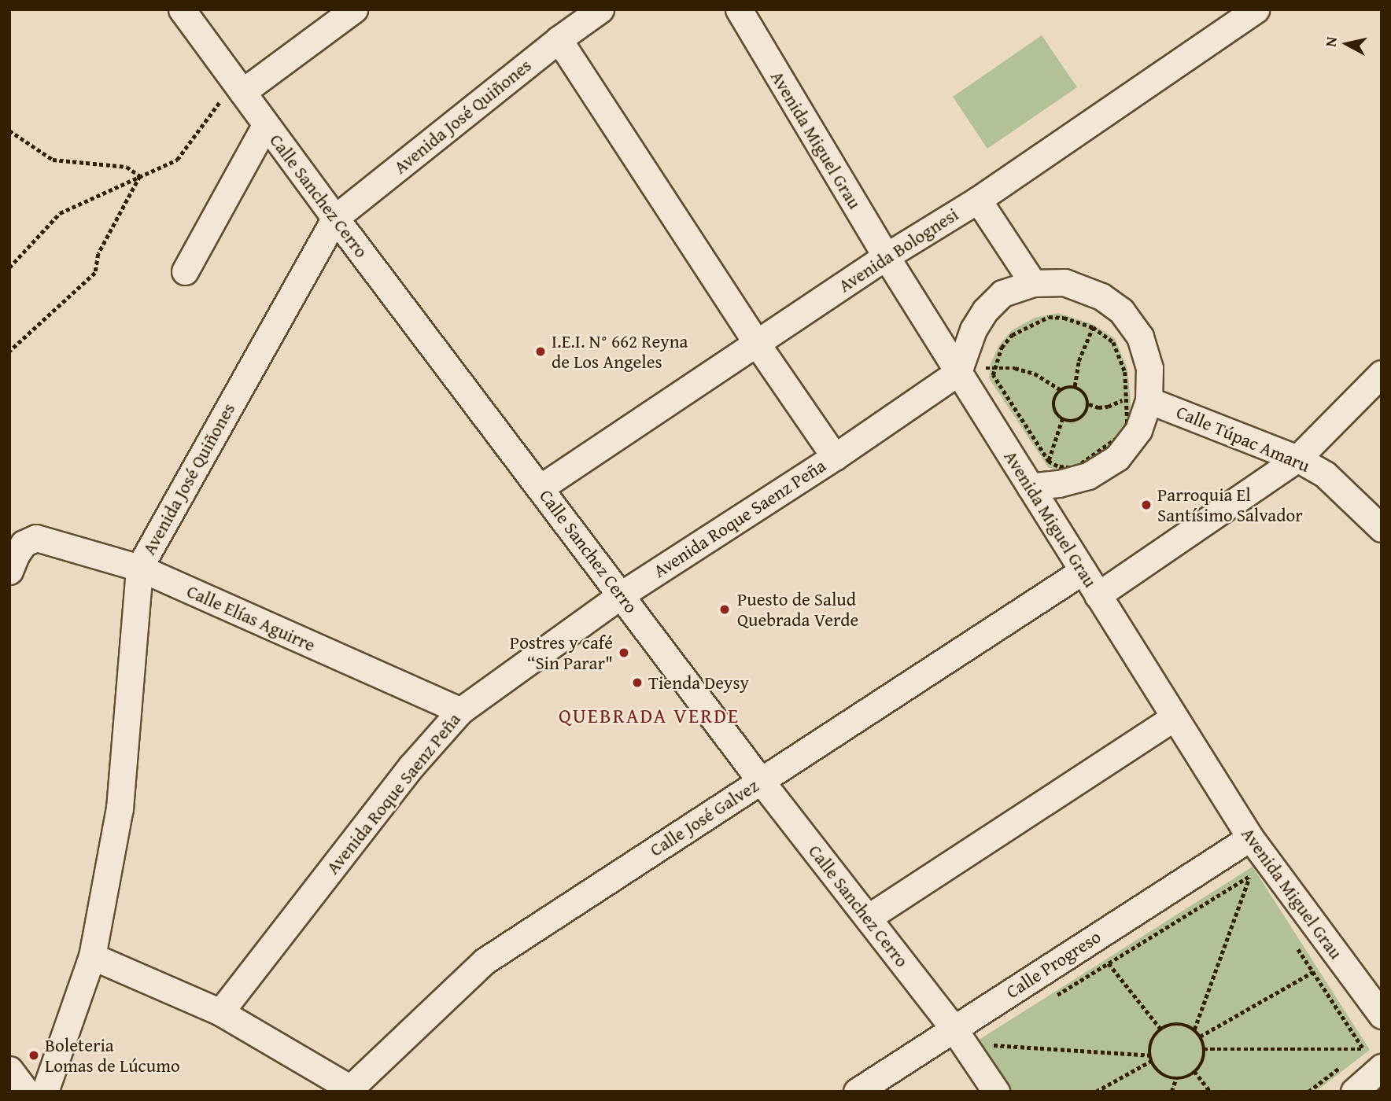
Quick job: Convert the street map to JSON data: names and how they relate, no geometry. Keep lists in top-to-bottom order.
{
  "streets": {
    "street": [
      "Avenida José Quiñones",
      "Avenida Miguel Grau",
      "Calle Sanchez Cerro",
      "Avenida Bolognesi",
      "Calle Túpac Amaru",
      "Avenida Roque Saenz Peña",
      "Calle Elías Aguirre",
      "Calle José Galvez",
      "Calle Progreso"
    ]
  },
  "crossings": [
    ["Avenida José Quiñones", "Calle Sanchez Cerro"],
    ["Avenida José Quiñones", "Calle Elías Aguirre"],
    ["Avenida Miguel Grau", "Avenida Bolognesi"],
    ["Avenida Miguel Grau", "Avenida Roque Saenz Peña"],
    ["Avenida Miguel Grau", "Calle José Galvez"],
    ["Avenida Miguel Grau", "Calle Progreso"],
    ["Calle Sanchez Cerro", "Avenida Bolognesi"],
    ["Calle Sanchez Cerro", "Avenida Roque Saenz Peña"],
    ["Calle Sanchez Cerro", "Calle José Galvez"],
    ["Calle Sanchez Cerro", "Calle Progreso"],
    ["Avenida Roque Saenz Peña", "Calle Elías Aguirre"]
  ],
  "districts": ["QUEBRADA VERDE"],
  "places": [
    "I.E.I. N° 662 Reyna de Los Angeles",
    "Parroquia El Santísimo Salvador",
    "Puesto de Salud Quebrada Verde",
    "Postres y café “Sin Parar\"",
    "Tienda Deysy",
    "Boleteria Lomas de Lúcumo"
  ],
  "north": "left"
}
